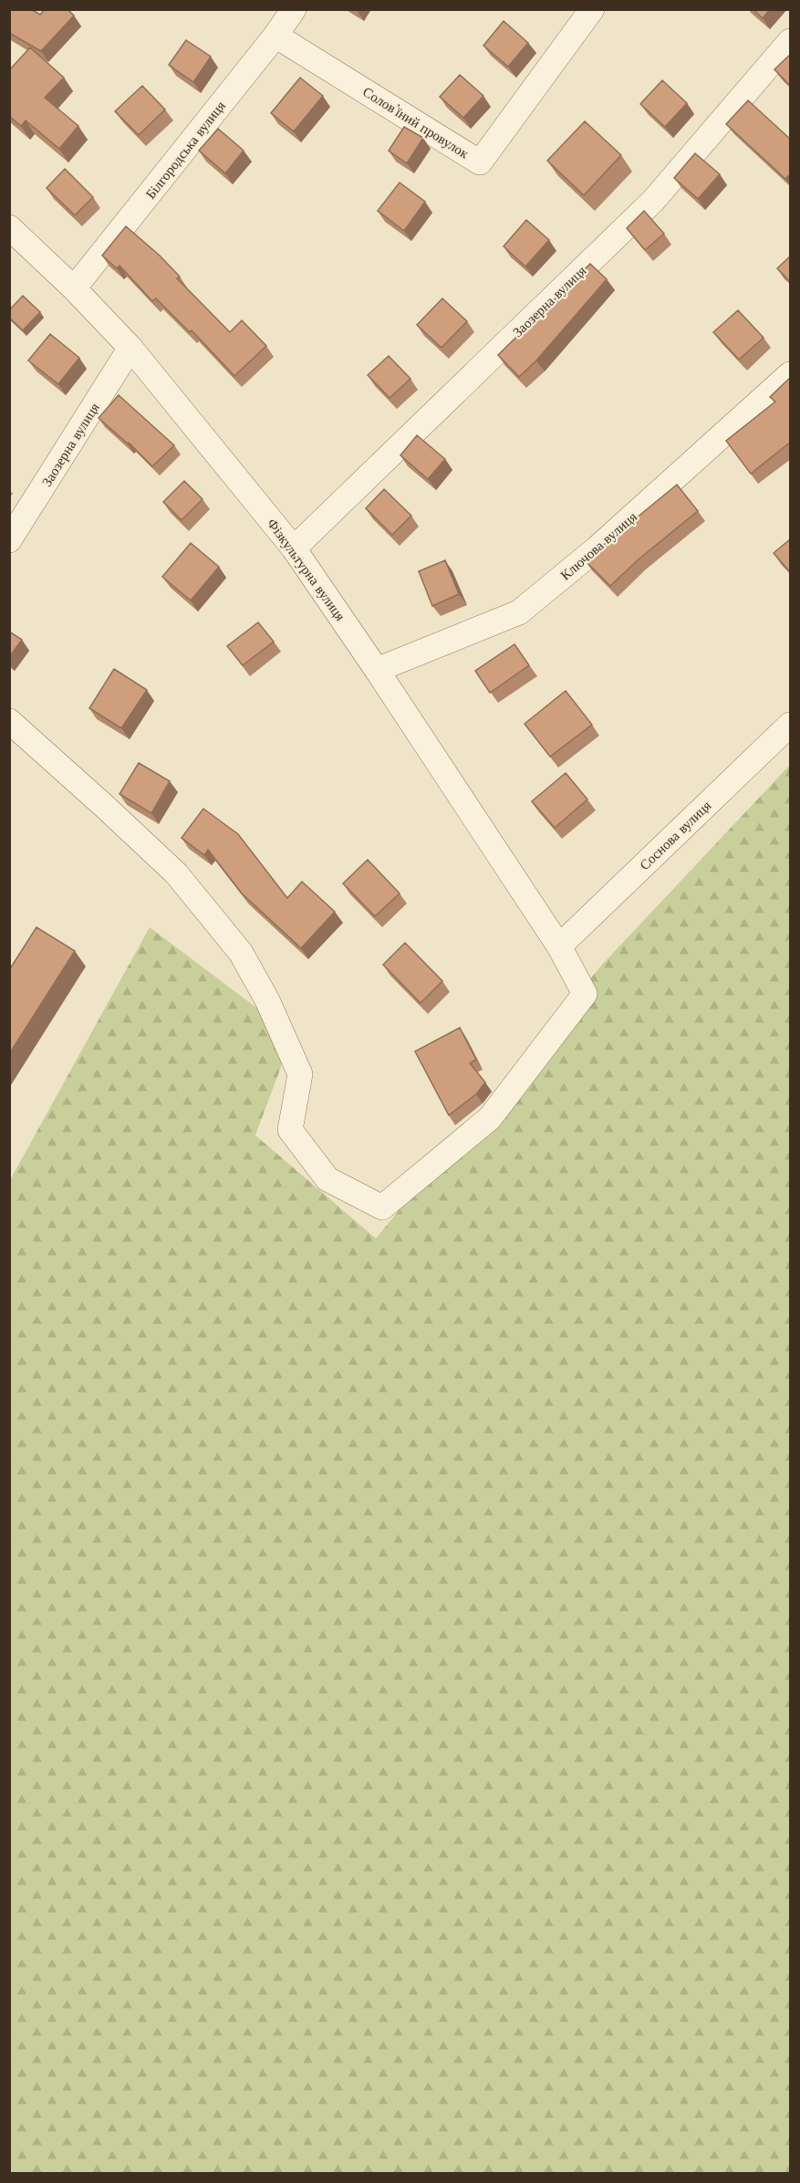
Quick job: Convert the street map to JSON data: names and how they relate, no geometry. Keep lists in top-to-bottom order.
{
  "streets": {
    "street": [
      "Соловʼїний провулок",
      "Білгородська вулиця",
      "Заозерна вулиця",
      "Ключова вулиця",
      "Фізкультурна вулиця",
      "Соснова вулиця"
    ]
  },
  "crossings": [
    ["Соловʼїний провулок", "Білгородська вулиця"],
    ["Білгородська вулиця", "Фізкультурна вулиця"],
    ["Заозерна вулиця", "Фізкультурна вулиця"],
    ["Ключова вулиця", "Фізкультурна вулиця"],
    ["Фізкультурна вулиця", "Соснова вулиця"]
  ]
}
